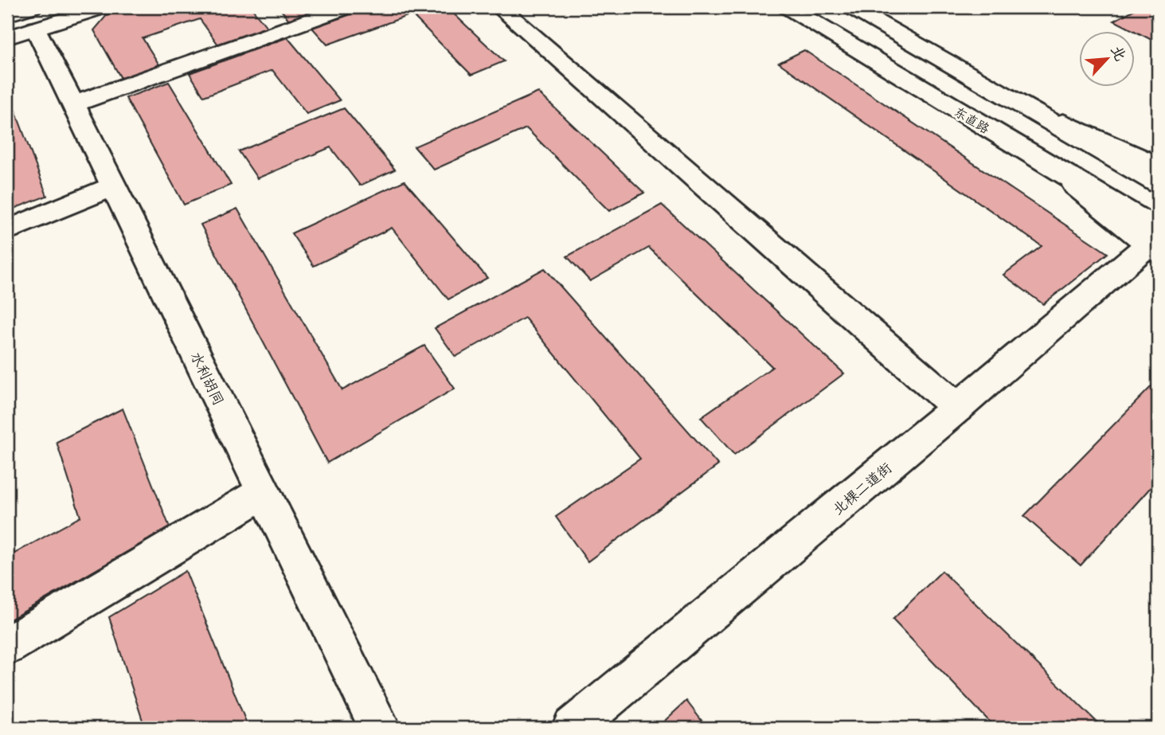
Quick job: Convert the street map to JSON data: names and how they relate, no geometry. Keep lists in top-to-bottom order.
{
  "streets": {
    "main road": ["东直路", "水利胡同", "北棵二道街"]
  },
  "crossings": [
    ["东直路", "北棵二道街"]
  ],
  "north": "top right"
}
